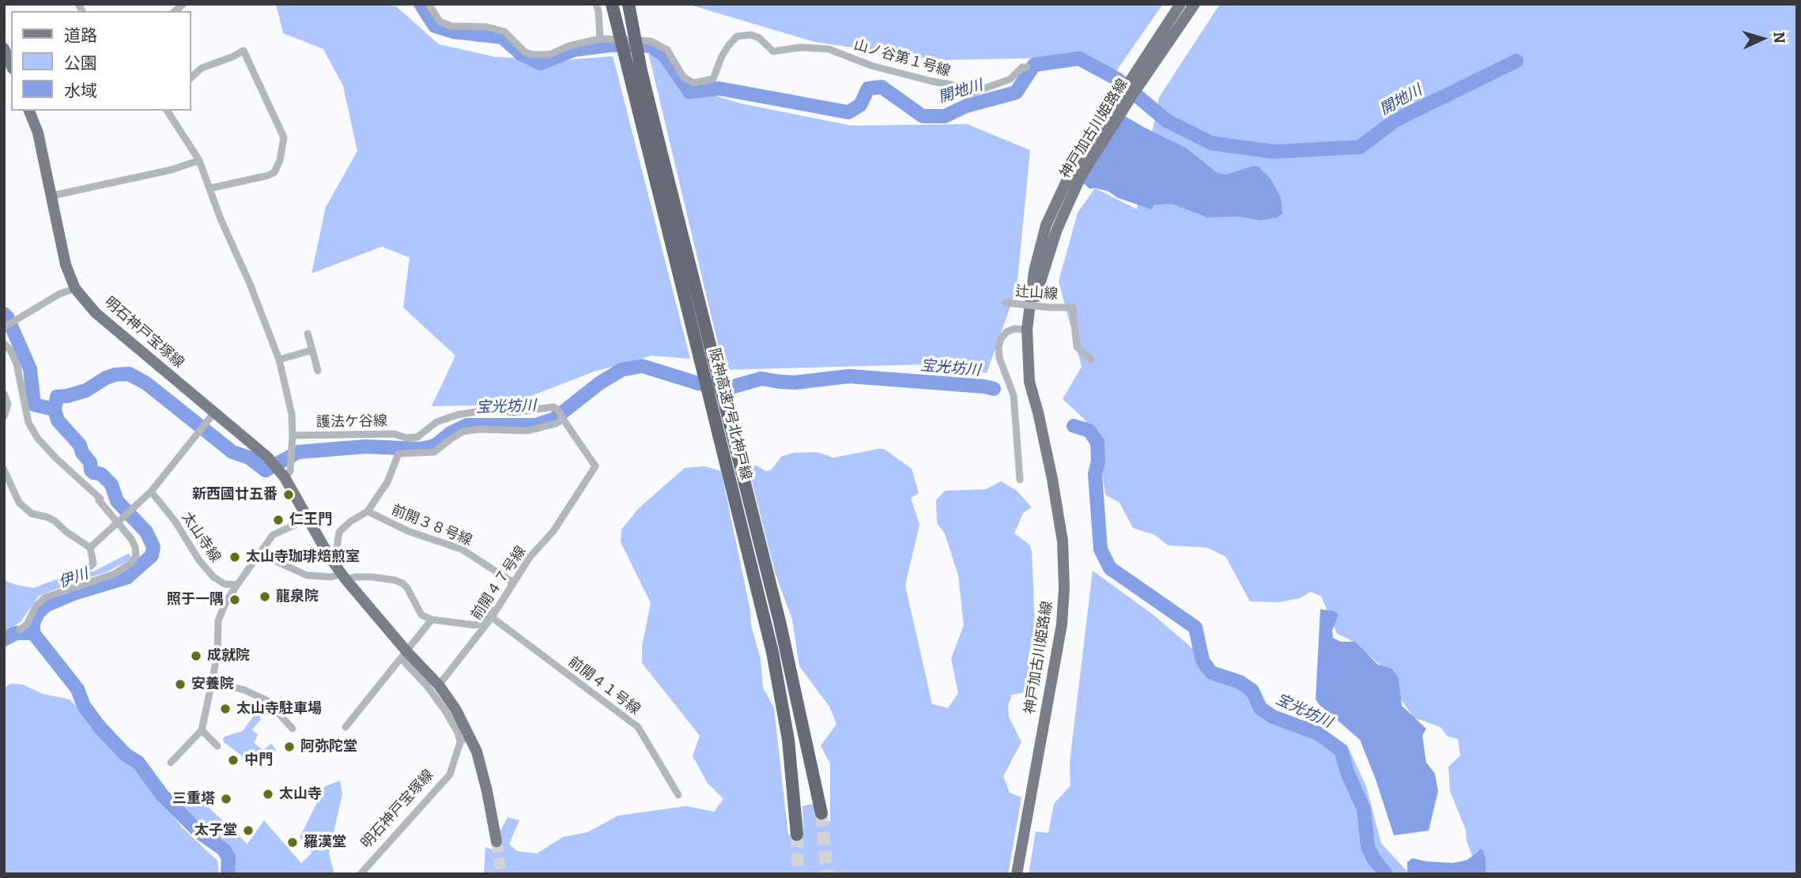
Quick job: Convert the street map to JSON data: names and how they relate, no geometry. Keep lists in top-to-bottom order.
{
  "streets": {
    "highway": ["阪神高速7号北神戸線"],
    "main road": ["神戸加古川姫路線", "明石神戸宝塚線"],
    "street": [
      "山ノ谷第１号線",
      "辻山線",
      "護法ケ谷線",
      "前開３８号線",
      "太山寺線",
      "前開４７号線",
      "前開４１号線"
    ]
  },
  "crossings": [
    ["明石神戸宝塚線", "前開４７号線"],
    ["前開３８号線", "前開４７号線"],
    ["前開４７号線", "前開４１号線"]
  ],
  "water": ["開地川", "宝光坊川", "伊川"],
  "places": [
    "新西國廿五番",
    "仁王門",
    "太山寺珈琲焙煎室",
    "龍泉院",
    "照于一隅",
    "成就院",
    "安養院",
    "太山寺駐車場",
    "阿弥陀堂",
    "中門",
    "太山寺",
    "三重塔",
    "太子堂",
    "羅漢堂"
  ],
  "legend": ["道路", "公園", "水域"],
  "north": "right"
}
